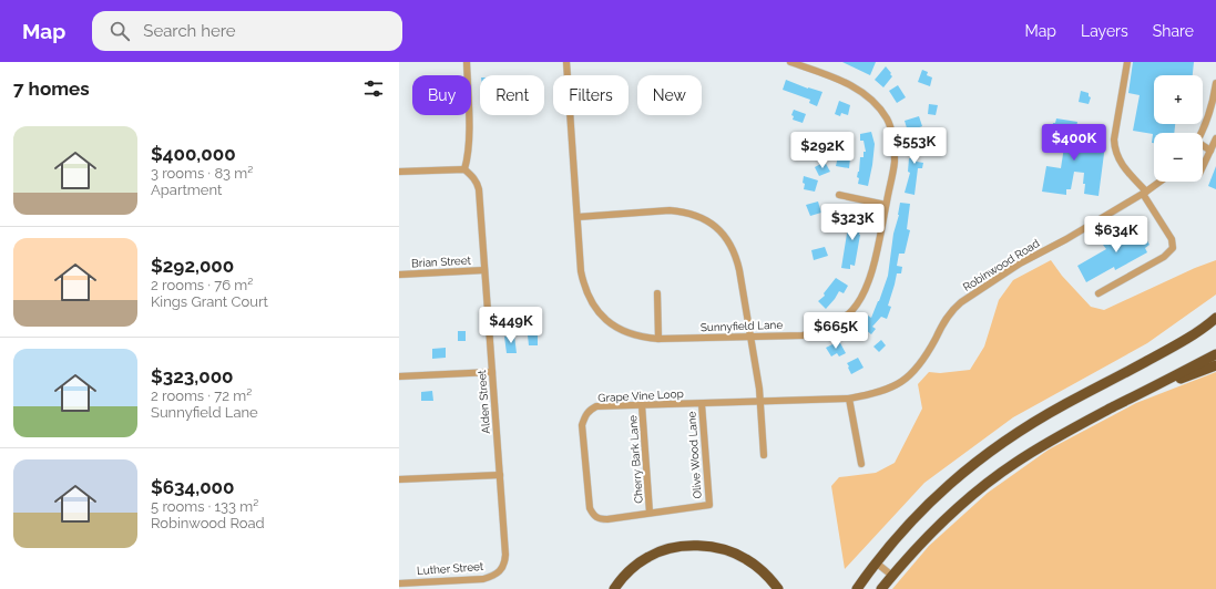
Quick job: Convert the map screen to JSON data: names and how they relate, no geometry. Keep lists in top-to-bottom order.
{
  "streets": {
    "street": [
      "Brian Street",
      "Robinwood Road",
      "Sunnyfield Lane",
      "Grape Vine Loop",
      "Alden Street",
      "Olive Wood Lane",
      "Cherry Bark Lane",
      "Luther Street"
    ]
  },
  "crossings": [
    ["Brian Street", "Alden Street"],
    ["Robinwood Road", "Grape Vine Loop"],
    ["Grape Vine Loop", "Olive Wood Lane"],
    ["Grape Vine Loop", "Cherry Bark Lane"],
    ["Alden Street", "Luther Street"]
  ],
  "page": {
    "header": "Map",
    "search": "Search here",
    "nav": ["Map", "Layers", "Share"],
    "heading": "7 homes",
    "map_buttons": ["+", "−"],
    "chip": [
      "Buy",
      "Rent",
      "Filters",
      "New"
    ],
    "list": [
      {
        "name": "$400,000",
        "note": "3 rooms · 83 m² · Apartment"
      },
      {
        "name": "$292,000",
        "note": "2 rooms · 76 m² · Kings Grant Court"
      },
      {
        "name": "$323,000",
        "note": "2 rooms · 72 m² · Sunnyfield Lane"
      },
      {
        "name": "$634,000",
        "note": "5 rooms · 133 m² · Robinwood Road"
      }
    ],
    "price": [
      "$400K",
      "$553K",
      "$292K",
      "$323K",
      "$634K",
      "$449K",
      "$665K"
    ]
  }
}
